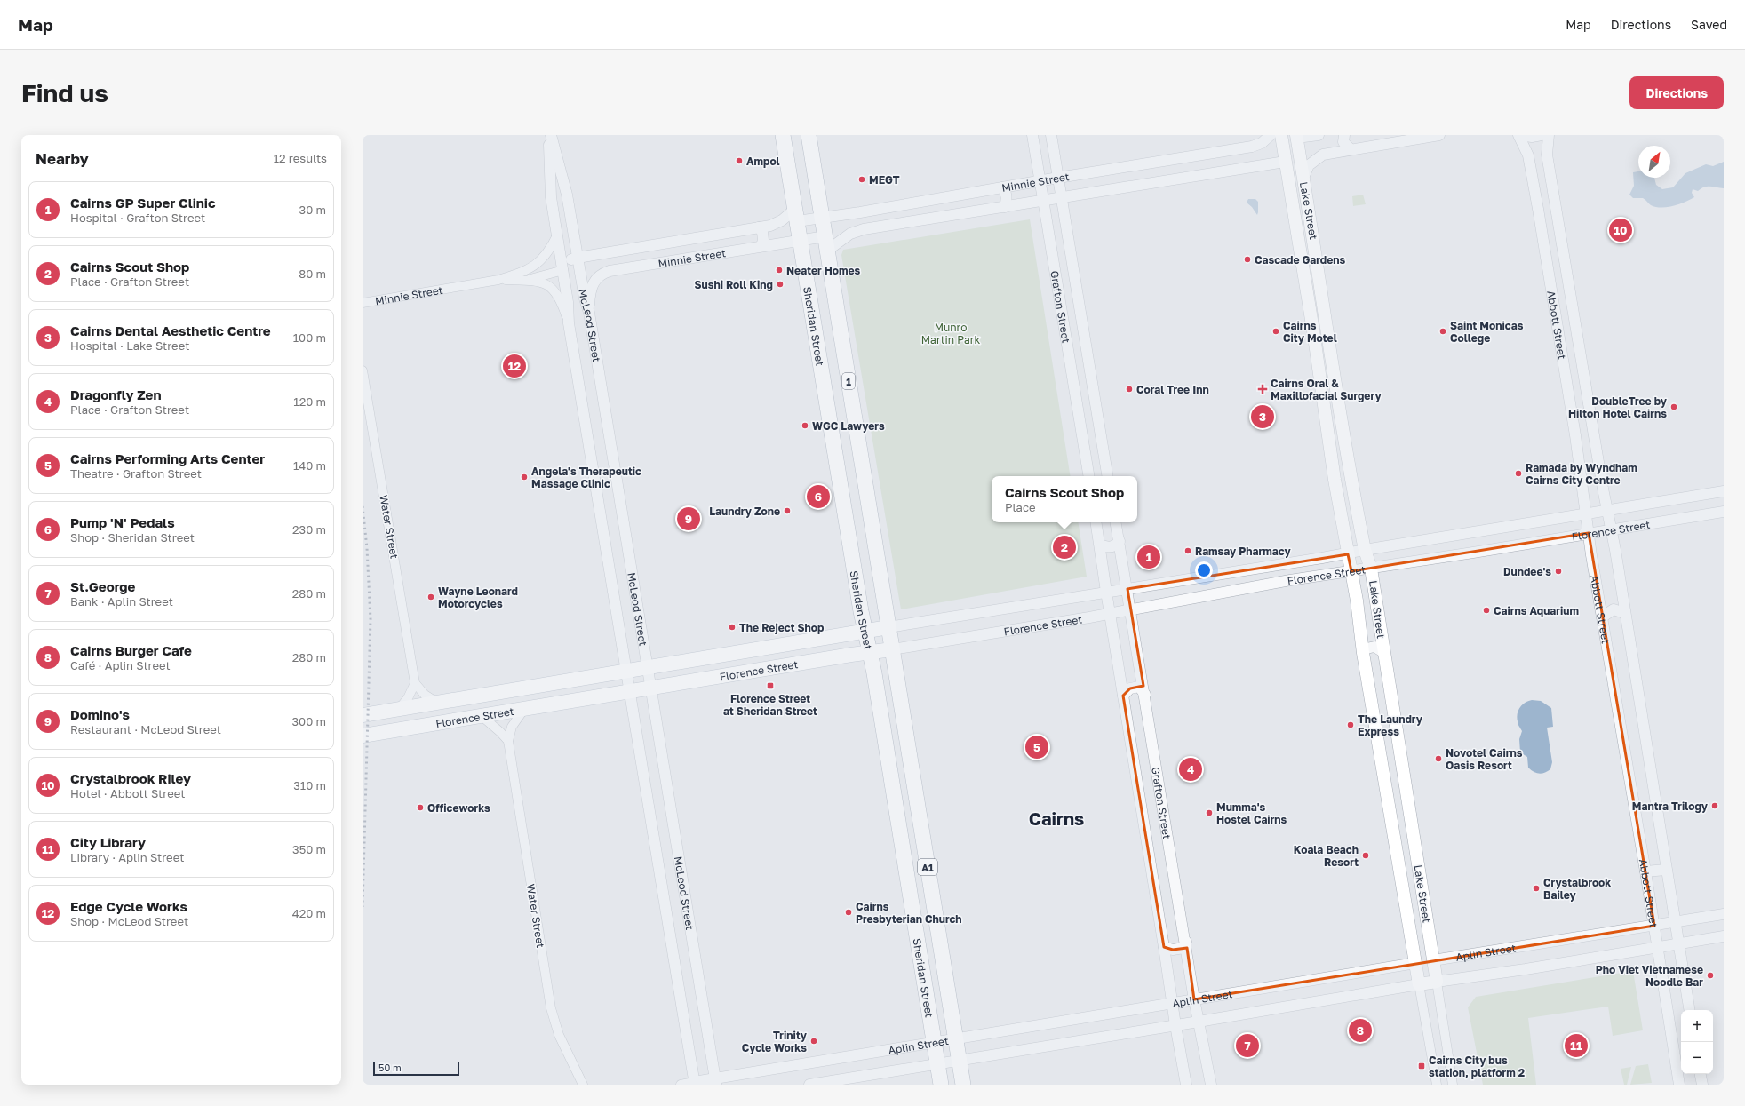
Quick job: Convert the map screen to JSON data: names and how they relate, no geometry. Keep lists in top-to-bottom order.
{
  "streets": {
    "highway": ["Sheridan Street", "1", "A1"],
    "main road": ["Lake Street", "Florence Street", "Aplin Street"],
    "street": [
      "Minnie Street",
      "Grafton Street",
      "Abbott Street",
      "McLeod Street",
      "Water Street"
    ]
  },
  "crossings": [
    ["Minnie Street", "Lake Street"],
    ["Minnie Street", "Grafton Street"],
    ["Minnie Street", "McLeod Street"],
    ["Minnie Street", "Sheridan Street"],
    ["Lake Street", "Florence Street"],
    ["Lake Street", "Aplin Street"],
    ["Grafton Street", "Florence Street"],
    ["Grafton Street", "Aplin Street"],
    ["Abbott Street", "Florence Street"],
    ["Abbott Street", "Aplin Street"],
    ["McLeod Street", "Florence Street"],
    ["McLeod Street", "Aplin Street"],
    ["Sheridan Street", "Florence Street"],
    ["Sheridan Street", "Aplin Street"],
    ["Water Street", "Florence Street"]
  ],
  "districts": ["Cairns"],
  "parks": ["Munro Martin Park"],
  "places": {
    "other": [
      "Ampol",
      "MEGT",
      "Cascade Gardens",
      "Neater Homes",
      "Sushi Roll King",
      "Cairns City Motel",
      "Saint Monicas College",
      "Coral Tree Inn",
      "DoubleTree by Hilton Hotel Cairns",
      "WGC Lawyers",
      "Ramada by Wyndham Cairns City Centre",
      "Angela's Therapeutic Massage Clinic",
      "Laundry Zone",
      "Ramsay Pharmacy",
      "Dundee's",
      "Wayne Leonard Motorcycles",
      "Cairns Aquarium",
      "The Reject Shop",
      "The Laundry Express",
      "Novotel Cairns Oasis Resort",
      "Mantra Trilogy",
      "Officeworks",
      "Mumma's Hostel Cairns",
      "Koala Beach Resort",
      "Crystalbrook Bailey",
      "Cairns Presbyterian Church",
      "Pho Viet Vietnamese Noodle Bar",
      "Trinity Cycle Works"
    ],
    "health": ["Cairns Oral & Maxillofacial Surgery"],
    "transit": ["Florence Street at Sheridan Street", "Cairns City bus station, platform 2"]
  },
  "scale_bar": "50 m",
  "north": "top right",
  "page": {
    "header": "Map",
    "nav": ["Map", "Directions", "Saved"],
    "buttons": "Directions",
    "title": "Find us",
    "heading": ["Nearby", "12 results"],
    "list": [
      {
        "mark": "1",
        "name": "Cairns GP Super Clinic",
        "note": "Hospital · Grafton Street",
        "value": "30 m"
      },
      {
        "mark": "2",
        "name": "Cairns Scout Shop",
        "note": "Place · Grafton Street",
        "value": "80 m"
      },
      {
        "mark": "3",
        "name": "Cairns Dental Aesthetic Centre",
        "note": "Hospital · Lake Street",
        "value": "100 m"
      },
      {
        "mark": "4",
        "name": "Dragonfly Zen",
        "note": "Place · Grafton Street",
        "value": "120 m"
      },
      {
        "mark": "5",
        "name": "Cairns Performing Arts Center",
        "note": "Theatre · Grafton Street",
        "value": "140 m"
      },
      {
        "mark": "6",
        "name": "Pump 'N' Pedals",
        "note": "Shop · Sheridan Street",
        "value": "230 m"
      },
      {
        "mark": "7",
        "name": "St.George",
        "note": "Bank · Aplin Street",
        "value": "280 m"
      },
      {
        "mark": "8",
        "name": "Cairns Burger Cafe",
        "note": "Café · Aplin Street",
        "value": "280 m"
      },
      {
        "mark": "9",
        "name": "Domino's",
        "note": "Restaurant · McLeod Street",
        "value": "300 m"
      },
      {
        "mark": "10",
        "name": "Crystalbrook Riley",
        "note": "Hotel · Abbott Street",
        "value": "310 m"
      },
      {
        "mark": "11",
        "name": "City Library",
        "note": "Library · Aplin Street",
        "value": "350 m"
      },
      {
        "mark": "12",
        "name": "Edge Cycle Works",
        "note": "Shop · McLeod Street",
        "value": "420 m"
      }
    ],
    "pins": [
      "10",
      "12",
      "3",
      "6",
      "9",
      "2",
      "1",
      "5",
      "4",
      "8",
      "7",
      "11"
    ],
    "popup": ["Cairns Scout Shop", "Place"],
    "map_buttons": ["+", "−"],
    "scale": "50 m"
  }
}
